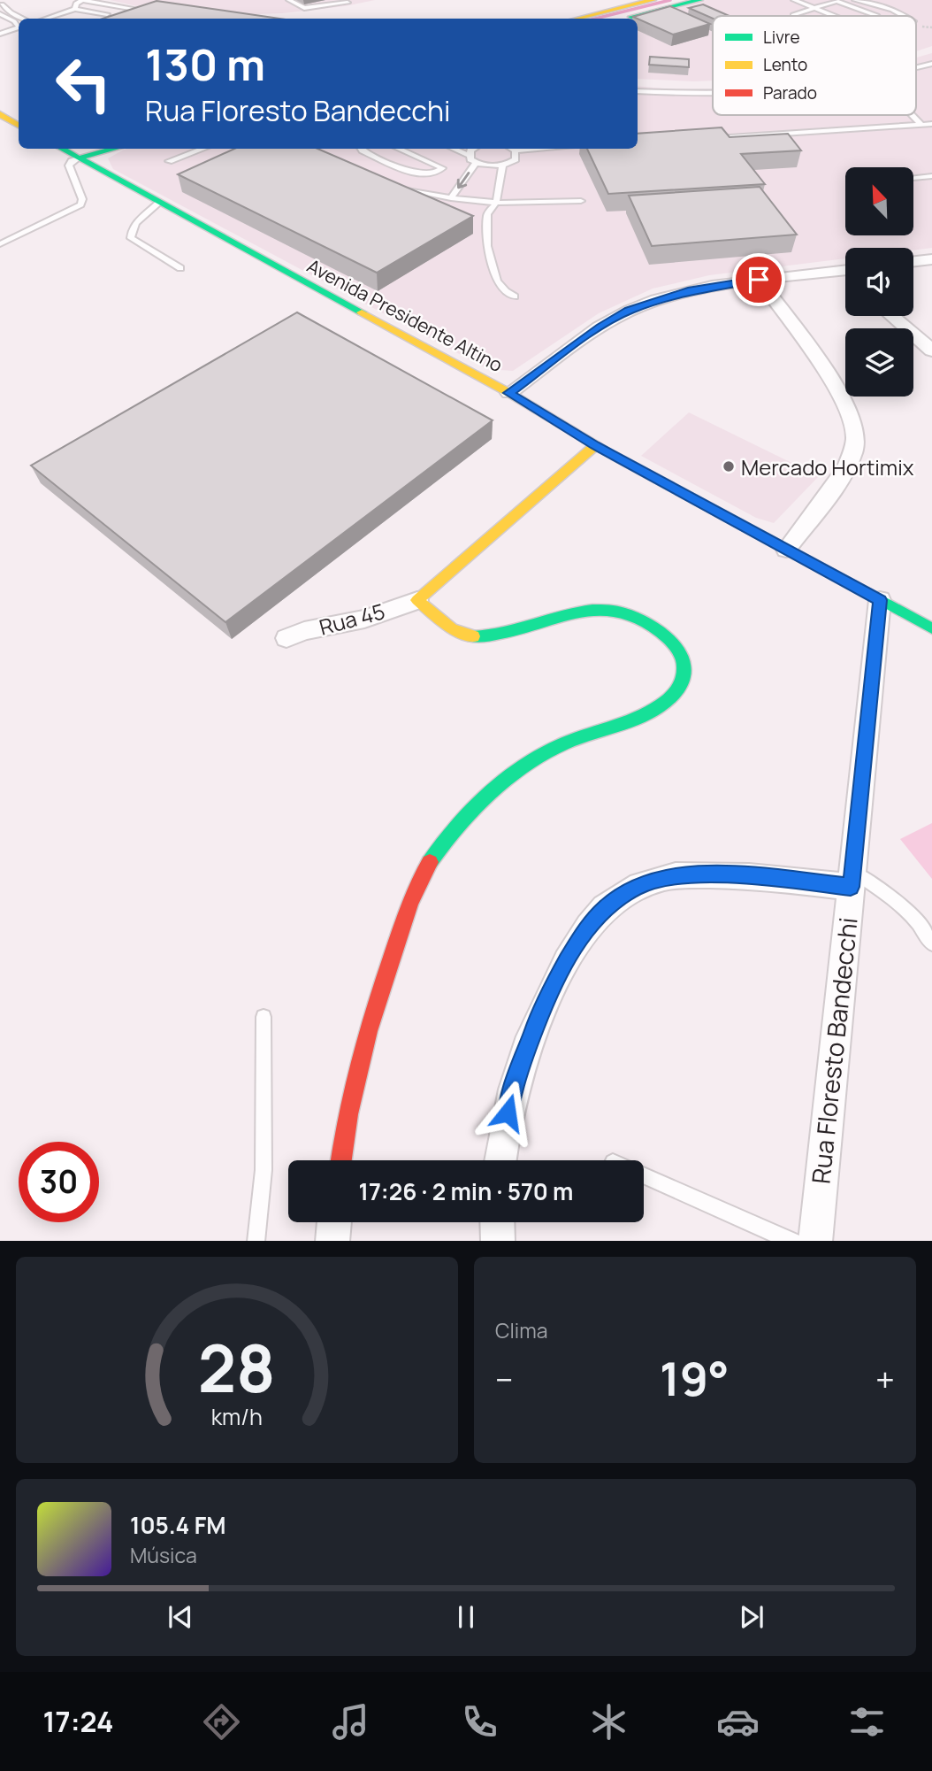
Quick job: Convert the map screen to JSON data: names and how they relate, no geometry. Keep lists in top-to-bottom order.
{
  "streets": {
    "street": ["Avenida Presidente Altino", "Rua 45", "Rua Floresto Bandecchi"]
  },
  "crossings": [
    ["Avenida Presidente Altino", "Rua Floresto Bandecchi"]
  ],
  "places": ["Mercado Hortimix"],
  "legend": ["Livre", "Lento", "Parado"],
  "north": "top left",
  "page": {
    "turn": ["130 m", "Rua Floresto Bandecchi"],
    "limit": "30",
    "trip": "17:26 · 2 min · 570 m",
    "tile": "Clima",
    "heat": ["−", "19°", "+"],
    "song": ["105.4 FM", "Música"],
    "tabs": "17:24",
    "gauge": ["28", "km/h"]
  }
}
